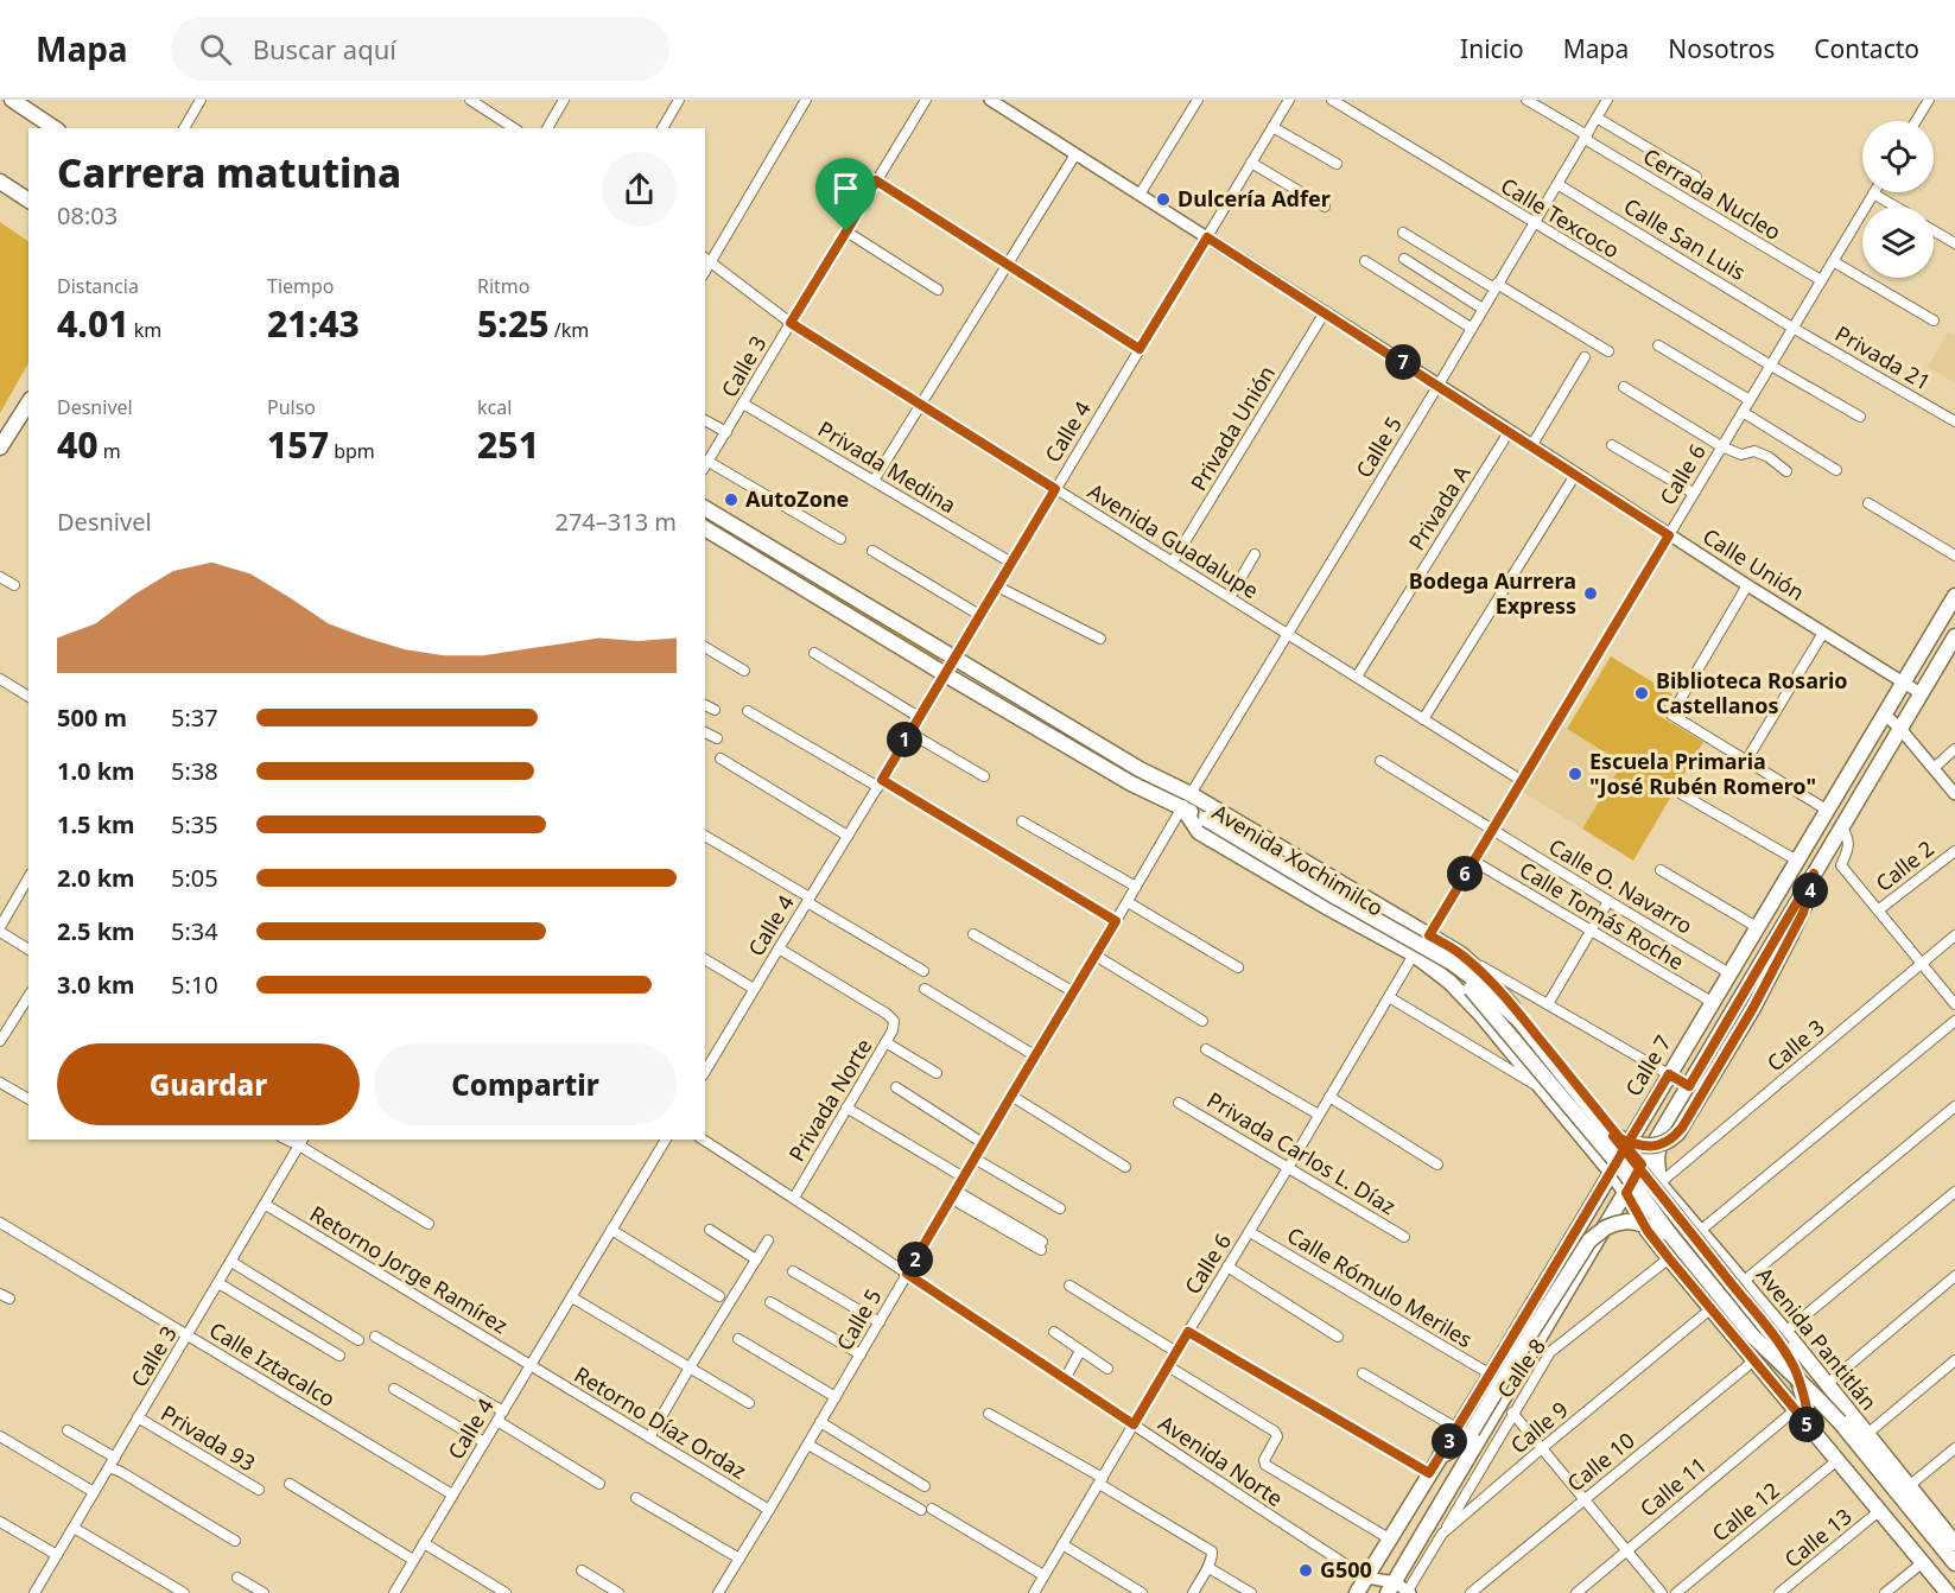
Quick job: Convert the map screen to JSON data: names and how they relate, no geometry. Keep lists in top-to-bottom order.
{
  "streets": {
    "main road": ["Avenida Xochimilco", "Calle 7", "Avenida Pantitlán"],
    "street": [
      "Cerrada Nucleo",
      "Calle Texcoco",
      "Calle San Luis",
      "Privada 21",
      "Calle 3",
      "Privada Unión",
      "Calle 4",
      "Calle 5",
      "Privada Medina",
      "Calle 6",
      "Privada A",
      "Avenida Guadalupe",
      "Calle Unión",
      "Calle 2",
      "Calle O. Navarro",
      "Calle Tomás Roche",
      "Privada Norte",
      "Privada Carlos L. Díaz",
      "Retorno Jorge Ramírez",
      "Calle Rómulo Meriles",
      "Calle Iztacalco",
      "Calle 8",
      "Retorno Díaz Ordaz",
      "Calle 9",
      "Privada 93",
      "Avenida Norte",
      "Calle 10",
      "Calle 11",
      "Calle 12",
      "Calle 13"
    ]
  },
  "crossings": [
    ["Cerrada Nucleo", "Calle 5"],
    ["Cerrada Nucleo", "Calle 6"],
    ["Calle Texcoco", "Calle 5"],
    ["Calle Texcoco", "Calle 6"],
    ["Calle San Luis", "Privada 21"],
    ["Calle San Luis", "Calle 5"],
    ["Calle San Luis", "Calle 6"],
    ["Privada 21", "Calle 6"],
    ["Calle 3", "Privada Medina"],
    ["Calle 3", "Avenida Guadalupe"],
    ["Calle 3", "Retorno Jorge Ramírez"],
    ["Calle 3", "Avenida Pantitlán"],
    ["Calle 3", "Calle Iztacalco"],
    ["Calle 3", "Privada 93"],
    ["Privada Unión", "Avenida Guadalupe"],
    ["Privada Unión", "Calle Unión"],
    ["Calle 4", "Privada Medina"],
    ["Calle 4", "Avenida Guadalupe"],
    ["Calle 4", "Calle Unión"],
    ["Calle 4", "Avenida Xochimilco"],
    ["Calle 4", "Privada Norte"],
    ["Calle 4", "Retorno Jorge Ramírez"],
    ["Calle 4", "Calle Iztacalco"],
    ["Calle 4", "Retorno Díaz Ordaz"],
    ["Calle 5", "Avenida Guadalupe"],
    ["Calle 5", "Calle Unión"],
    ["Calle 5", "Avenida Xochimilco"],
    ["Calle 5", "Retorno Díaz Ordaz"],
    ["Calle 5", "Avenida Norte"],
    ["Calle 6", "Avenida Guadalupe"],
    ["Calle 6", "Calle Unión"],
    ["Calle 6", "Avenida Xochimilco"],
    ["Calle 6", "Calle O. Navarro"],
    ["Calle 6", "Calle Tomás Roche"],
    ["Calle 6", "Privada Carlos L. Díaz"],
    ["Calle 6", "Calle Rómulo Meriles"],
    ["Calle 6", "Avenida Norte"],
    ["Privada A", "Avenida Guadalupe"],
    ["Privada A", "Calle Unión"],
    ["Calle Unión", "Calle 7"],
    ["Avenida Xochimilco", "Calle 7"],
    ["Avenida Xochimilco", "Avenida Pantitlán"],
    ["Calle O. Navarro", "Calle 7"],
    ["Calle Tomás Roche", "Calle 7"],
    ["Calle 7", "Calle Rómulo Meriles"],
    ["Calle 7", "Avenida Pantitlán"],
    ["Calle 7", "Avenida Norte"],
    ["Privada Norte", "Avenida Norte"],
    ["Retorno Jorge Ramírez", "Retorno Díaz Ordaz"],
    ["Calle 8", "Calle 9"]
  ],
  "places": [
    "Dulcería Adfer",
    "AutoZone",
    "Bodega Aurrera Express",
    "Biblioteca Rosario Castellanos",
    "Escuela Primaria \"José Rubén Romero\"",
    "G500"
  ],
  "page": {
    "header": "Mapa",
    "search": "Buscar aquí",
    "nav": [
      "Inicio",
      "Mapa",
      "Nosotros",
      "Contacto"
    ],
    "heading": ["Carrera matutina", "08:03"],
    "stats": [
      ["Distancia", "4.01 km"],
      ["Tiempo", "21:43"],
      ["Ritmo", "5:25 /km"],
      ["Desnivel", "40 m"],
      ["Pulso", "157 bpm"],
      ["kcal", "251"]
    ],
    "pins": [
      "7",
      "1",
      "6",
      "4",
      "2",
      "5",
      "3"
    ],
    "chart": ["Desnivel", "274–313 m"],
    "list": [
      {
        "name": "500 m",
        "note": "5:37"
      },
      {
        "name": "1.0 km",
        "note": "5:38"
      },
      {
        "name": "1.5 km",
        "note": "5:35"
      },
      {
        "name": "2.0 km",
        "note": "5:05"
      },
      {
        "name": "2.5 km",
        "note": "5:34"
      },
      {
        "name": "3.0 km",
        "note": "5:10"
      }
    ],
    "buttons": ["Guardar", "Compartir"]
  }
}
